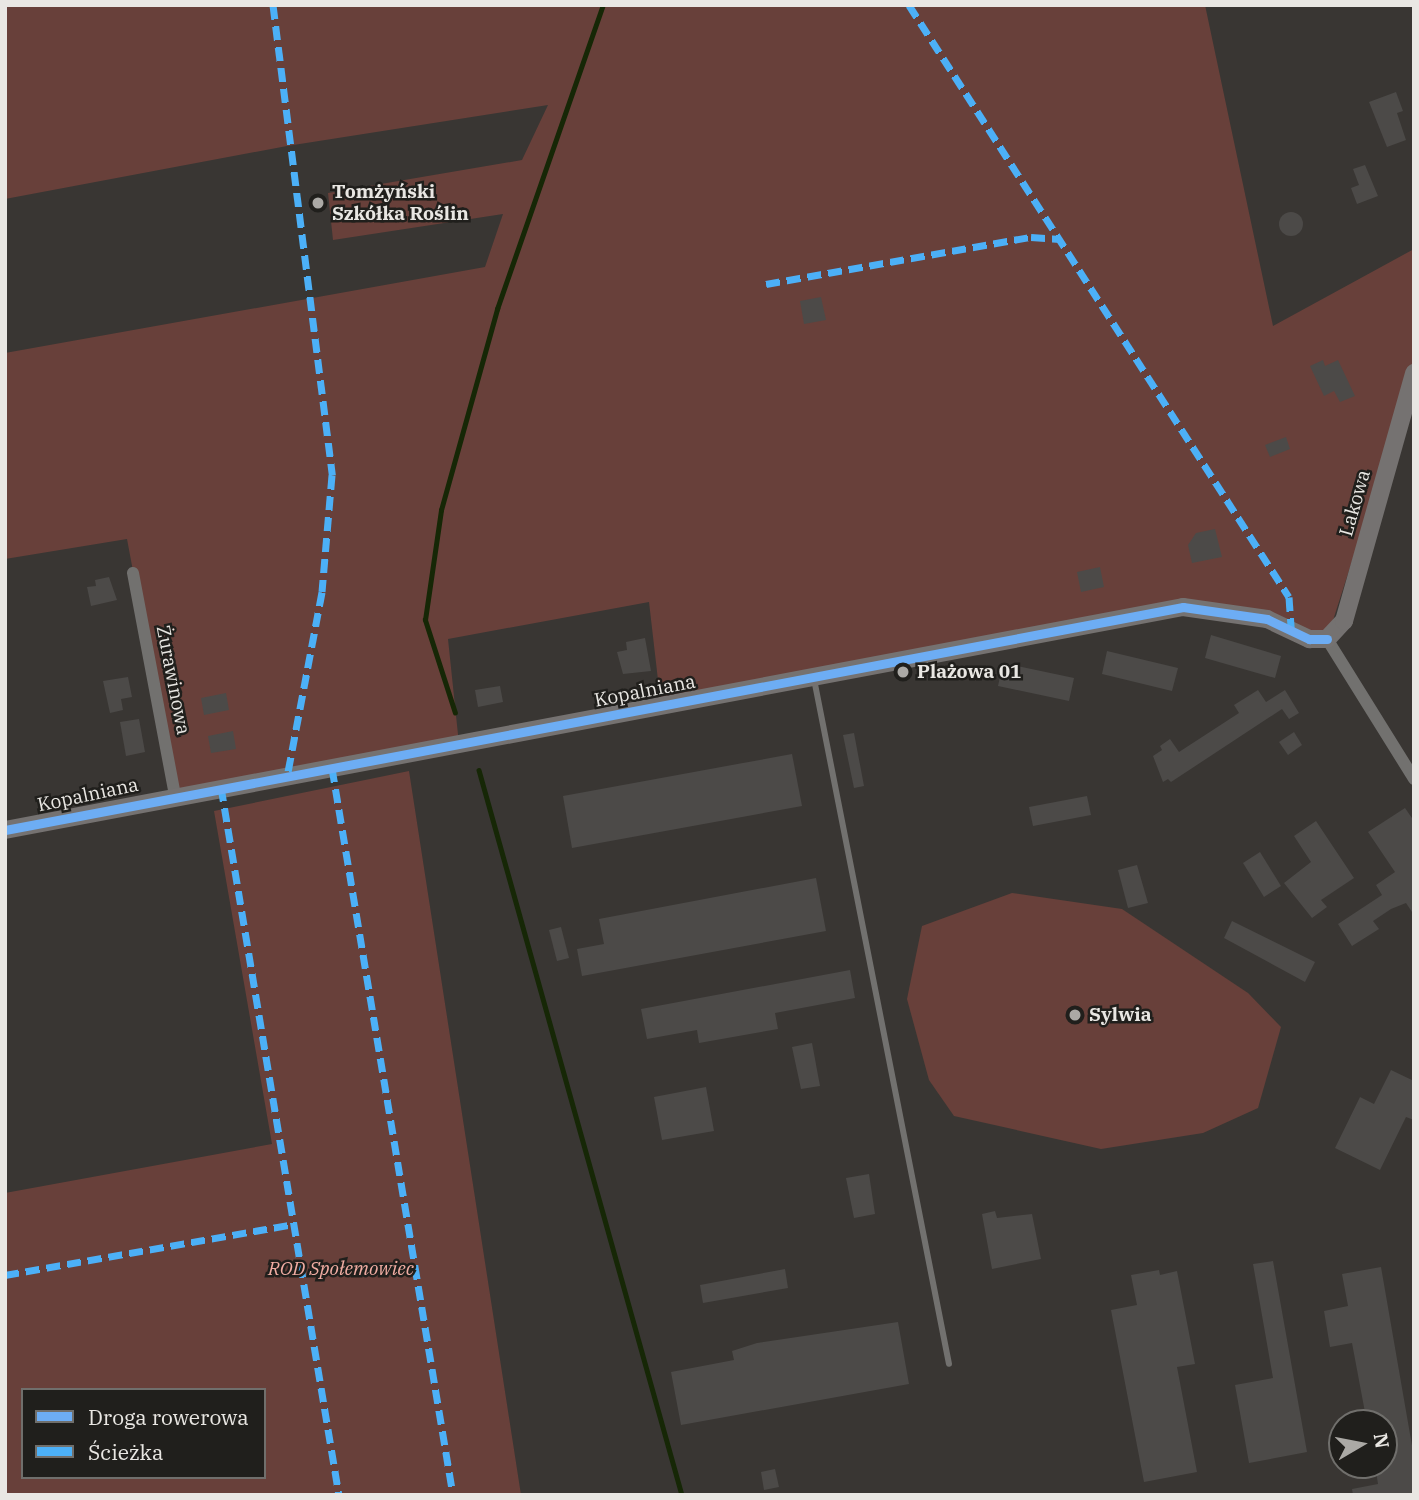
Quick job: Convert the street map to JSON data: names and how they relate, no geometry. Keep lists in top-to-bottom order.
{
  "streets": {
    "street": ["Lakowa", "Żurawinowa", "Kopalniana"]
  },
  "crossings": [
    ["Lakowa", "Kopalniana"],
    ["Żurawinowa", "Kopalniana"]
  ],
  "parks": ["ROD Społemowiec"],
  "places": ["Tomżyński Szkółka Roślin", "Plażowa 01", "Sylwia"],
  "legend": ["Droga rowerowa", "Ścieżka"],
  "north": "right"
}
